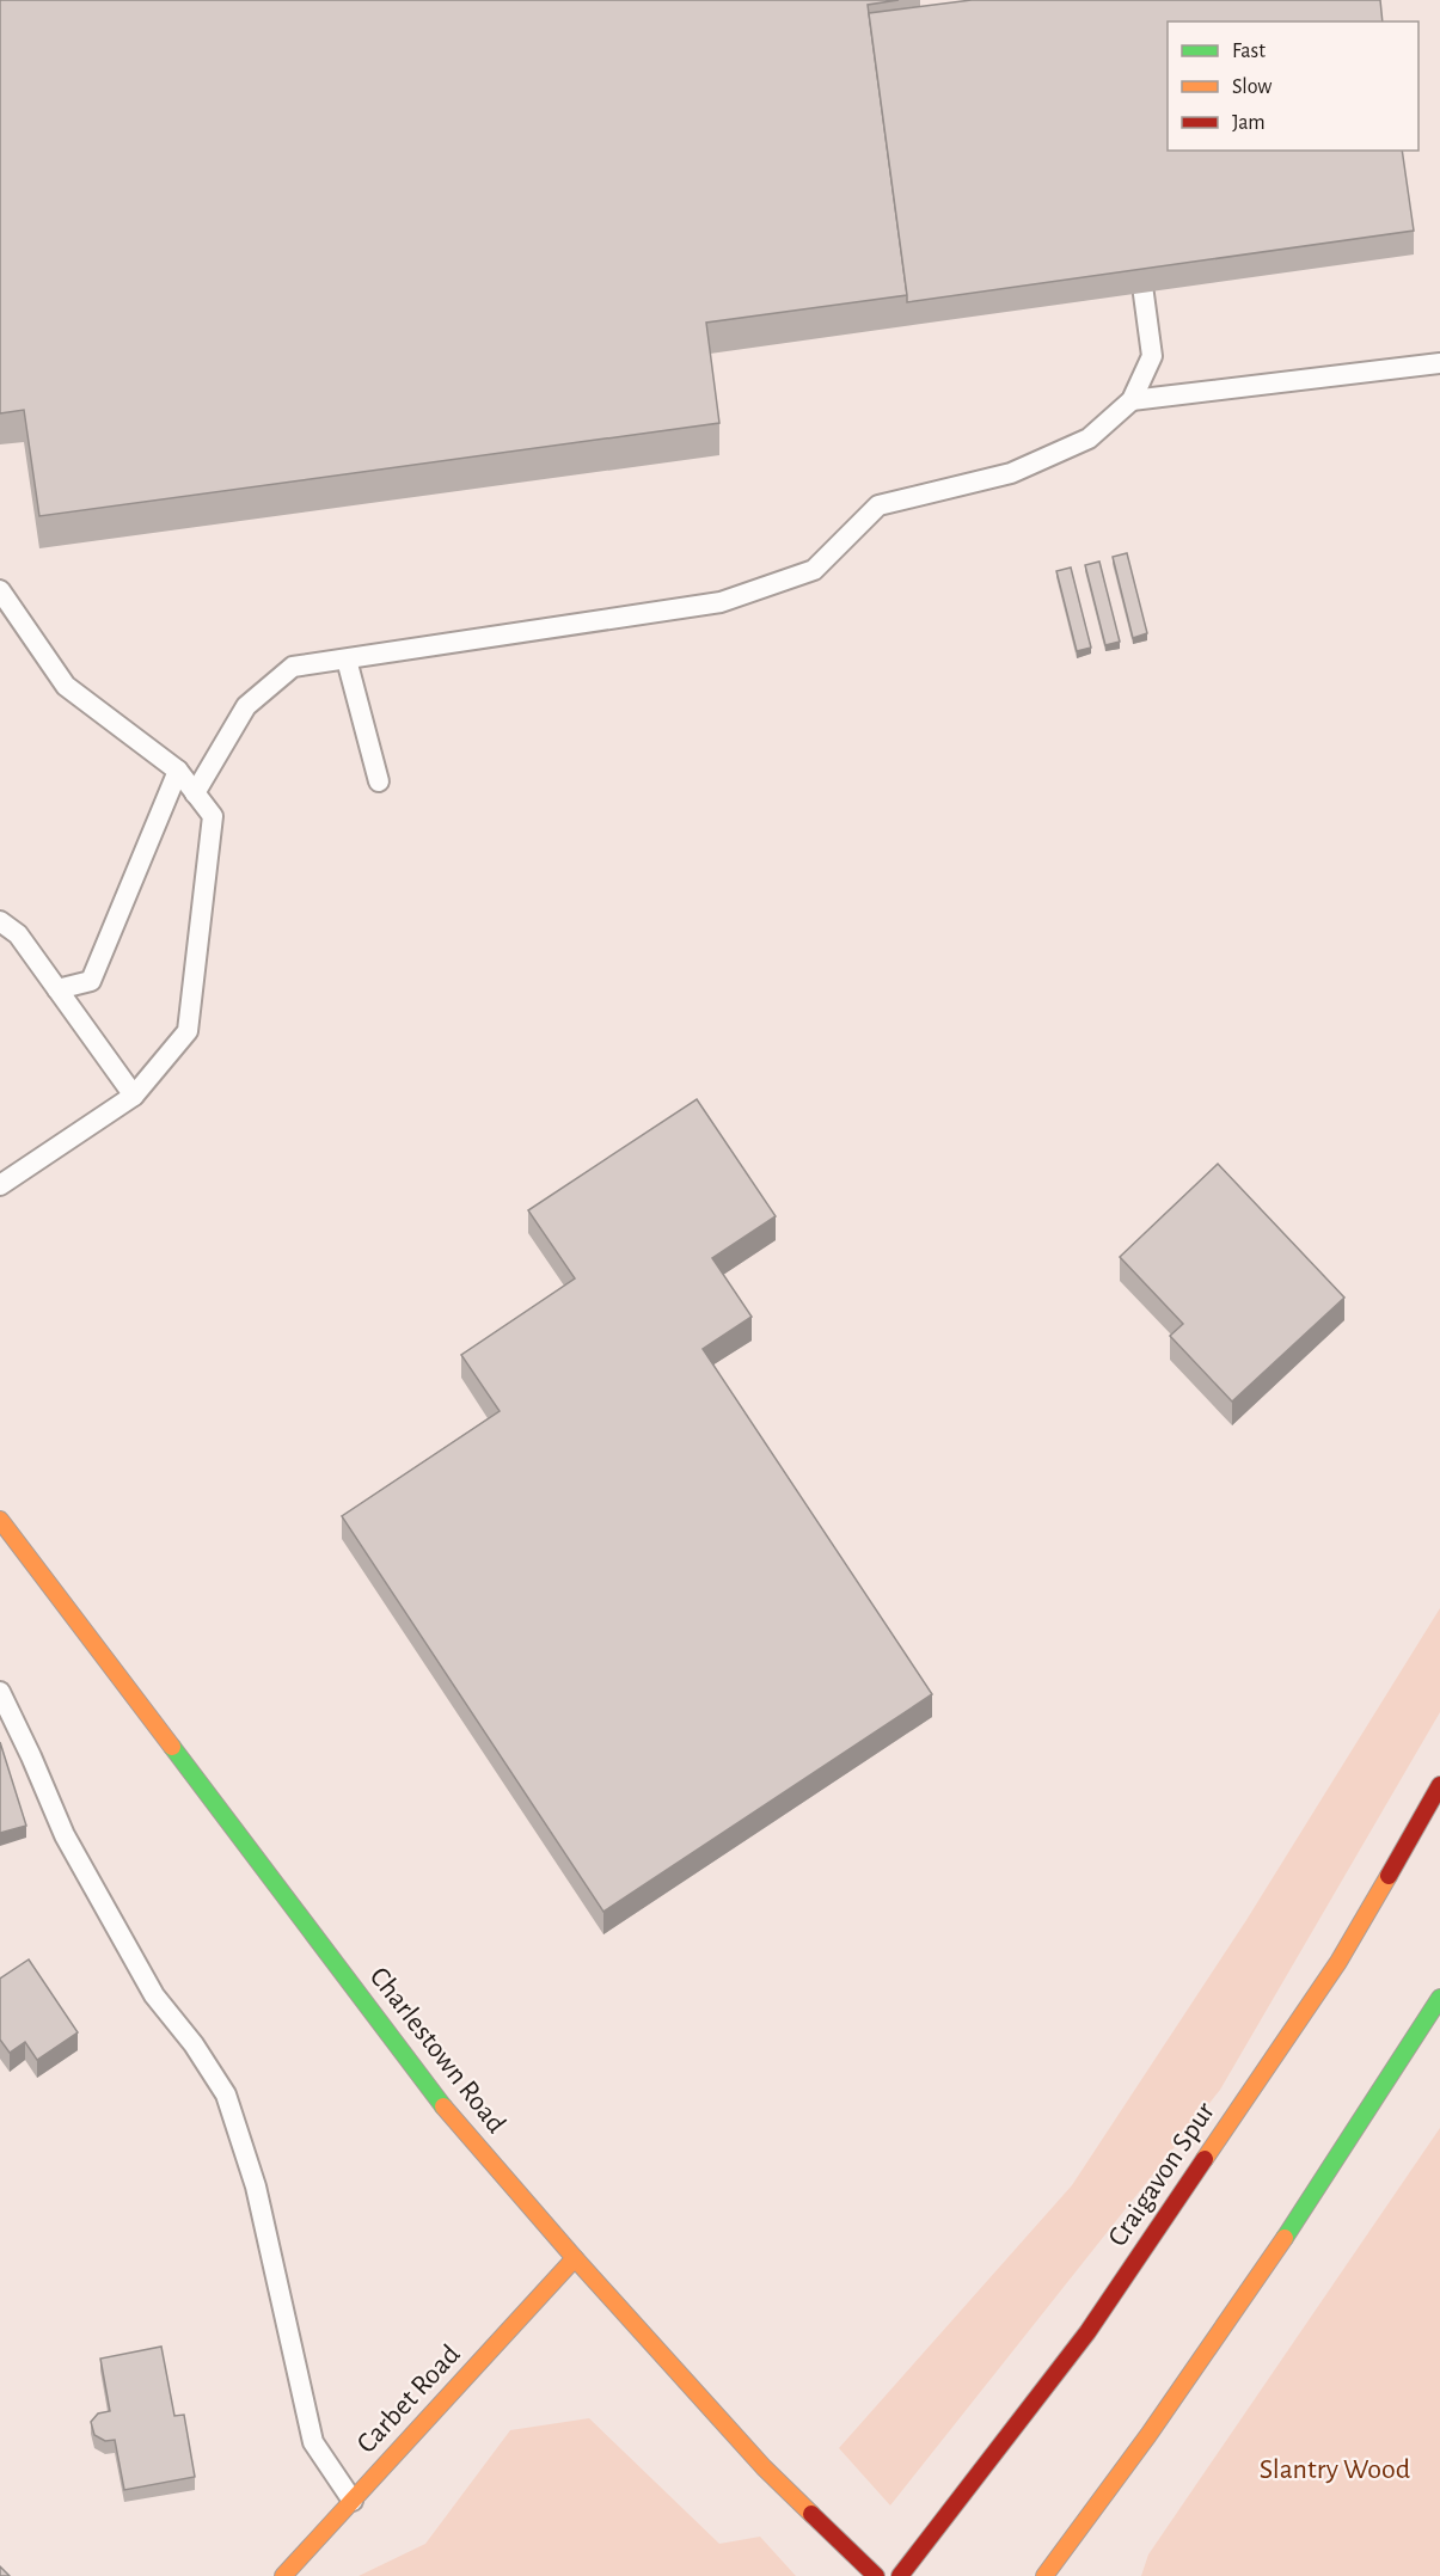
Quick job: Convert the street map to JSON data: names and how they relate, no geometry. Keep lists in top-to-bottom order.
{
  "streets": {
    "main road": ["Charlestown Road", "Craigavon Spur", "Carbet Road"]
  },
  "crossings": [
    ["Charlestown Road", "Carbet Road"]
  ],
  "parks": ["Slantry Wood"],
  "legend": ["Fast", "Slow", "Jam"]
}
